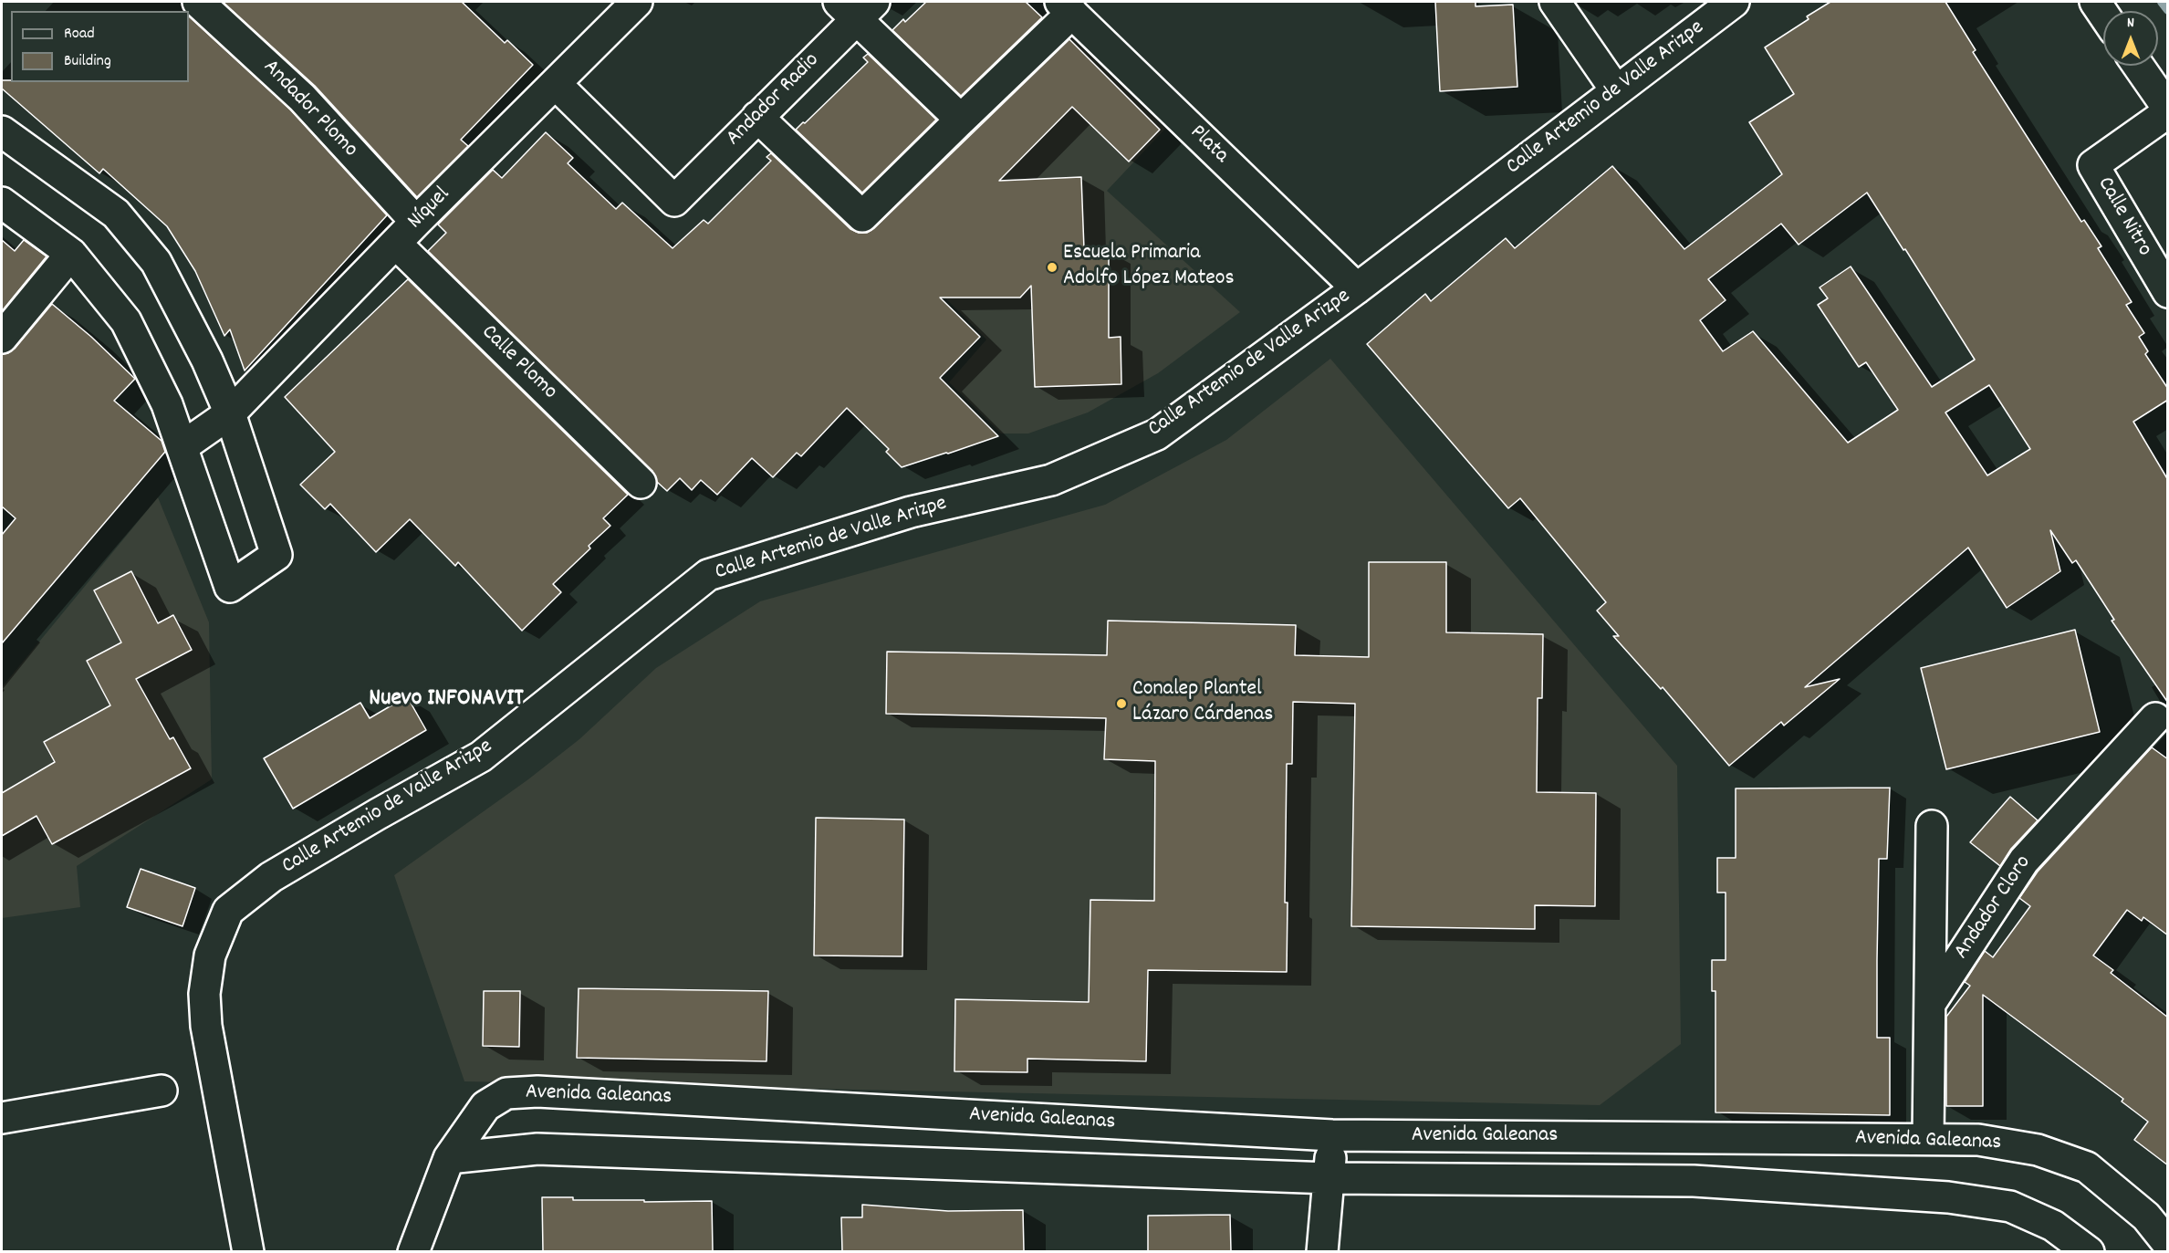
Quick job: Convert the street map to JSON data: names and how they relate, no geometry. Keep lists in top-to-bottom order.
{
  "streets": {
    "street": [
      "Calle Artemio de Valle Arizpe",
      "Andador Radio",
      "Andador Plomo",
      "Plata",
      "Níquel",
      "Calle Nitro",
      "Calle Plomo",
      "Andador Cloro",
      "Avenida Galeanas"
    ]
  },
  "crossings": [
    ["Calle Artemio de Valle Arizpe", "Plata"],
    ["Andador Radio", "Níquel"],
    ["Andador Plomo", "Níquel"],
    ["Níquel", "Calle Plomo"]
  ],
  "districts": ["Nuevo INFONAVIT"],
  "places": ["Escuela Primaria Adolfo López Mateos", "Conalep Plantel Lázaro Cárdenas"],
  "legend": ["Road", "Building"],
  "north": "top"
}
